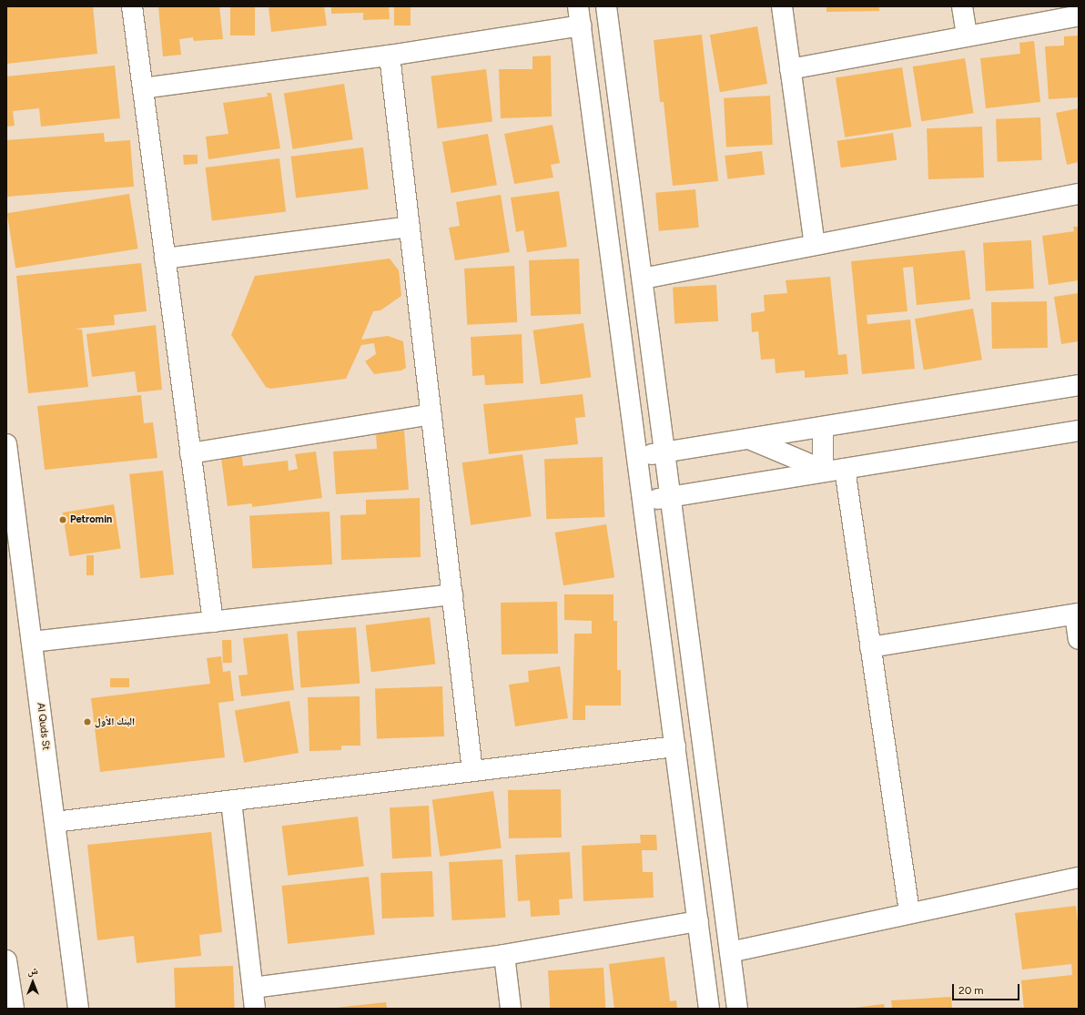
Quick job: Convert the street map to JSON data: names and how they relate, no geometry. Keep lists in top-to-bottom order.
{
  "streets": {
    "street": ["Al Quds St"]
  },
  "places": ["Petromin", "البنك الأول"],
  "scale_bar": "20 m",
  "north": "top"
}
